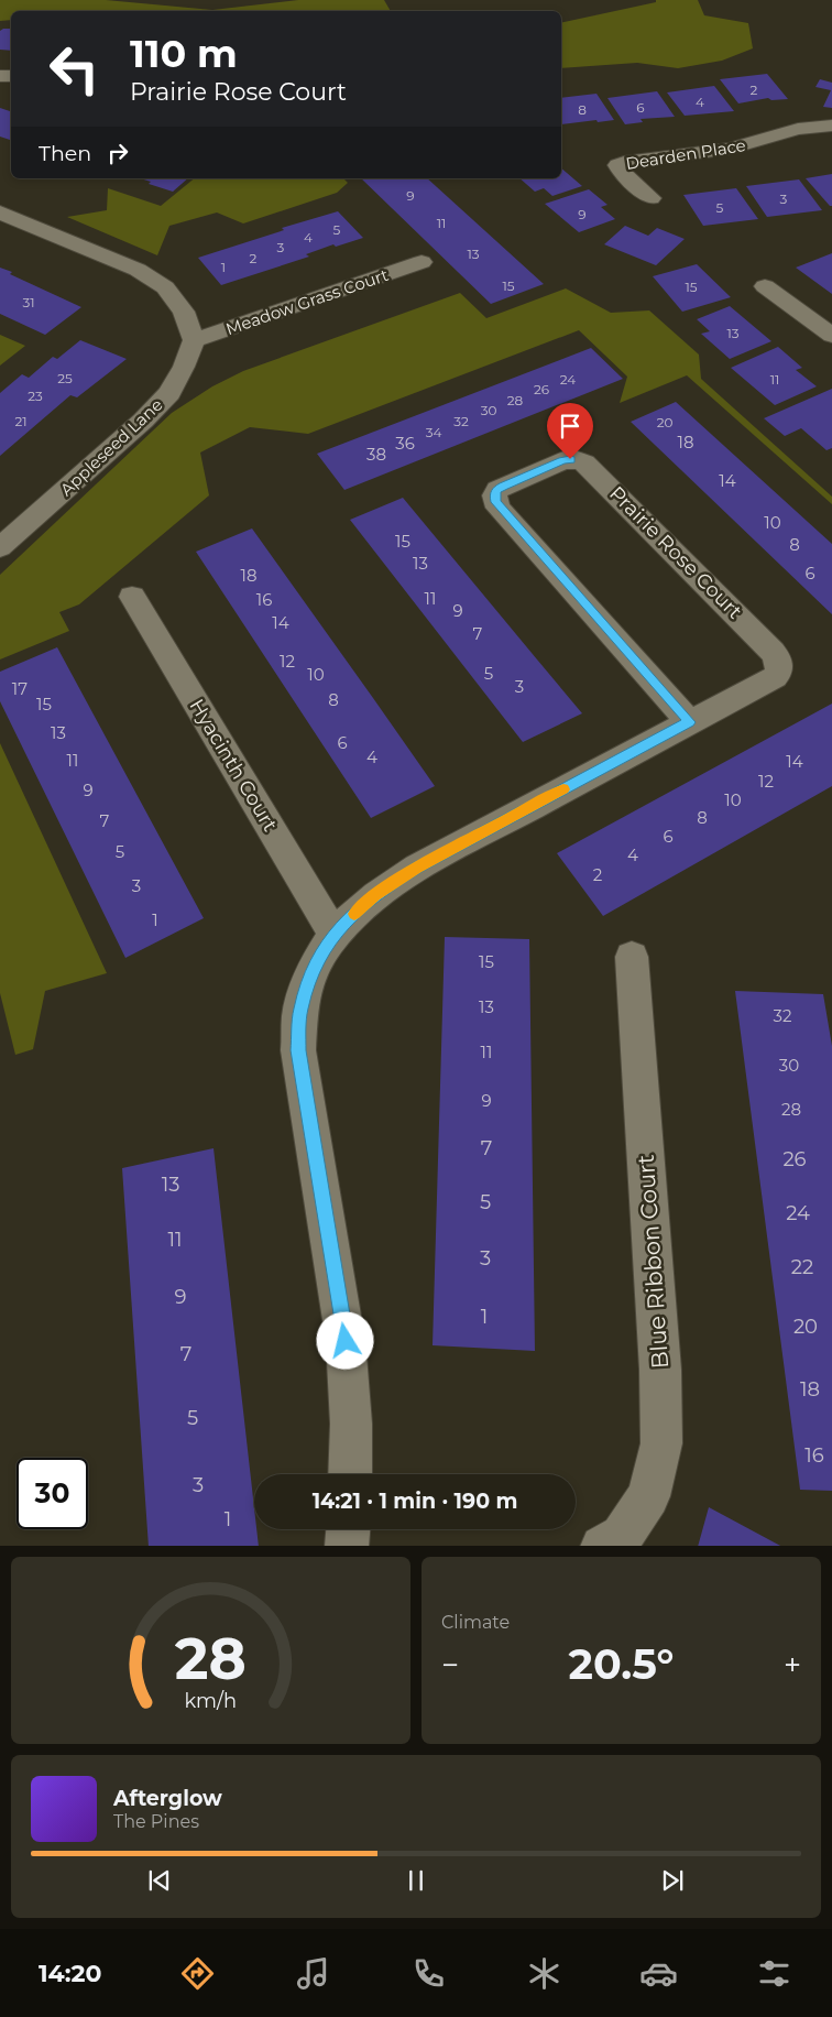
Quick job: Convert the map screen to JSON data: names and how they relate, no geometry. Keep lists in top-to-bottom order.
{
  "streets": {
    "street": [
      "Dearden Place",
      "Meadow Grass Court",
      "Appleseed Lane",
      "Prairie Rose Court",
      "Hyacinth Court",
      "Blue Ribbon Court"
    ]
  },
  "crossings": [
    ["Meadow Grass Court", "Appleseed Lane"]
  ],
  "house_numbers": [
    "2",
    "4",
    "6",
    "8",
    "9",
    "3",
    "5",
    "9",
    "11",
    "5",
    "4",
    "3",
    "13",
    "2",
    "1",
    "15",
    "15",
    "31",
    "13",
    "25",
    "24",
    "11",
    "26",
    "23",
    "28",
    "30",
    "21",
    "32",
    "20",
    "34",
    "18",
    "36",
    "38",
    "14",
    "10",
    "15",
    "8",
    "13",
    "6",
    "18",
    "11",
    "16",
    "9",
    "14",
    "7",
    "12",
    "5",
    "10",
    "3",
    "17",
    "8",
    "15",
    "13",
    "6",
    "4",
    "11",
    "14",
    "12",
    "9",
    "10",
    "8",
    "7",
    "6",
    "5",
    "4",
    "2",
    "3",
    "1",
    "15",
    "13",
    "32",
    "11",
    "30",
    "9",
    "28",
    "7",
    "26",
    "13",
    "5",
    "24",
    "11",
    "3",
    "22",
    "9",
    "1",
    "20",
    "7",
    "18",
    "5",
    "16",
    "3",
    "1"
  ],
  "page": {
    "turn": ["110 m", "Prairie Rose Court"],
    "then": "Then",
    "limit": "30",
    "trip": "14:21 · 1 min · 190 m",
    "tile": "Climate",
    "heat": ["−", "20.5°", "+"],
    "song": ["Afterglow", "The Pines"],
    "tabs": "14:20",
    "gauge": ["28", "km/h"]
  }
}
